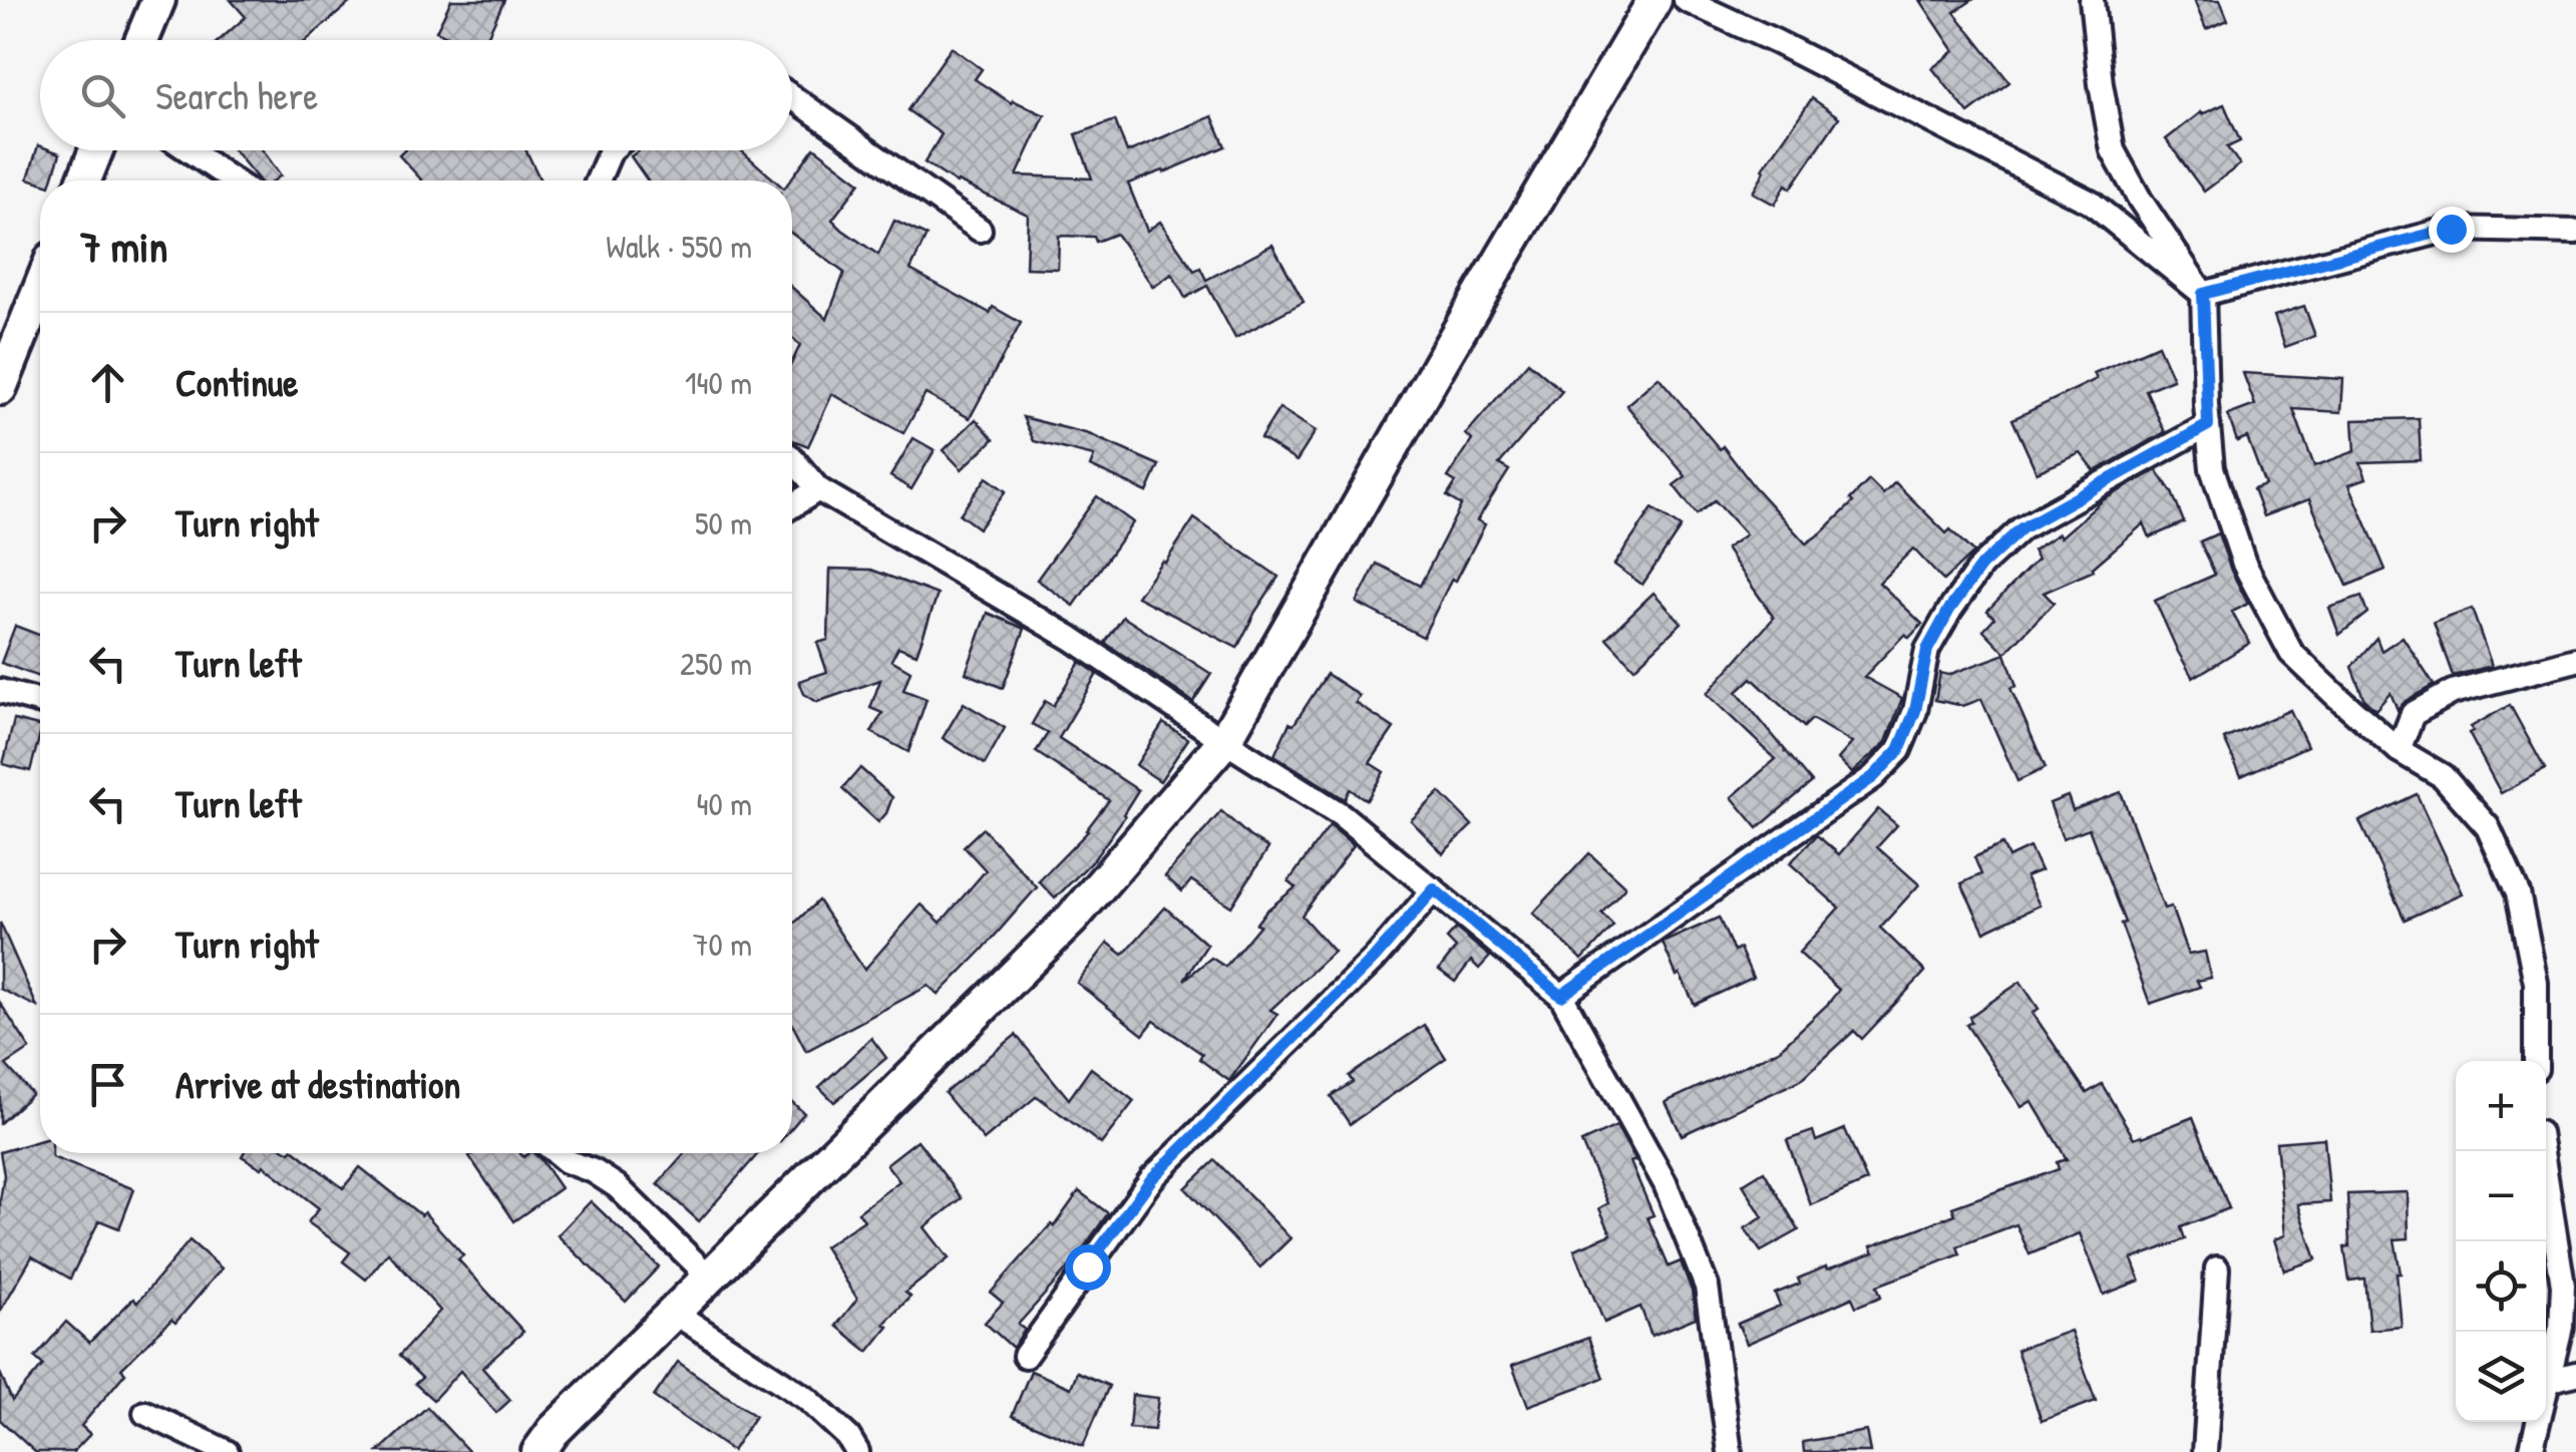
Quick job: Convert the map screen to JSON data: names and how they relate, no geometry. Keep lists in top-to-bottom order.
{
  "page": {
    "search": "Search here",
    "heading": ["7 min", "Walk · 550 m"],
    "list": [
      ["Continue", "140 m"],
      ["Turn right", "50 m"],
      ["Turn left", "250 m"],
      ["Turn left", "40 m"],
      ["Turn right", "70 m"],
      "Arrive at destination"
    ],
    "map_buttons": ["+", "−"]
  }
}
